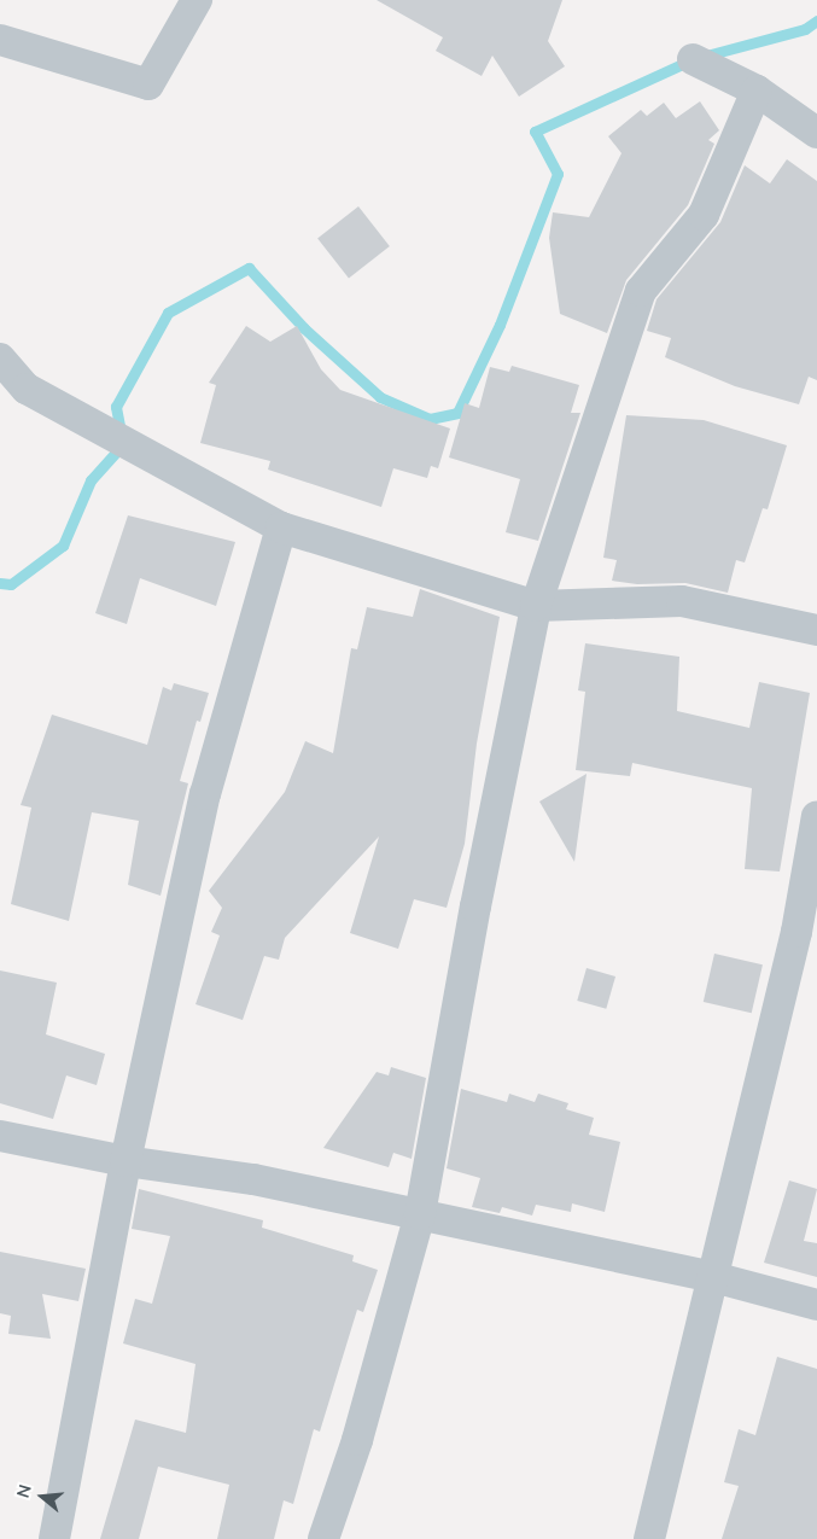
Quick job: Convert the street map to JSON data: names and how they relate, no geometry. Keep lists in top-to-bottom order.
{
  "north": "left"
}
